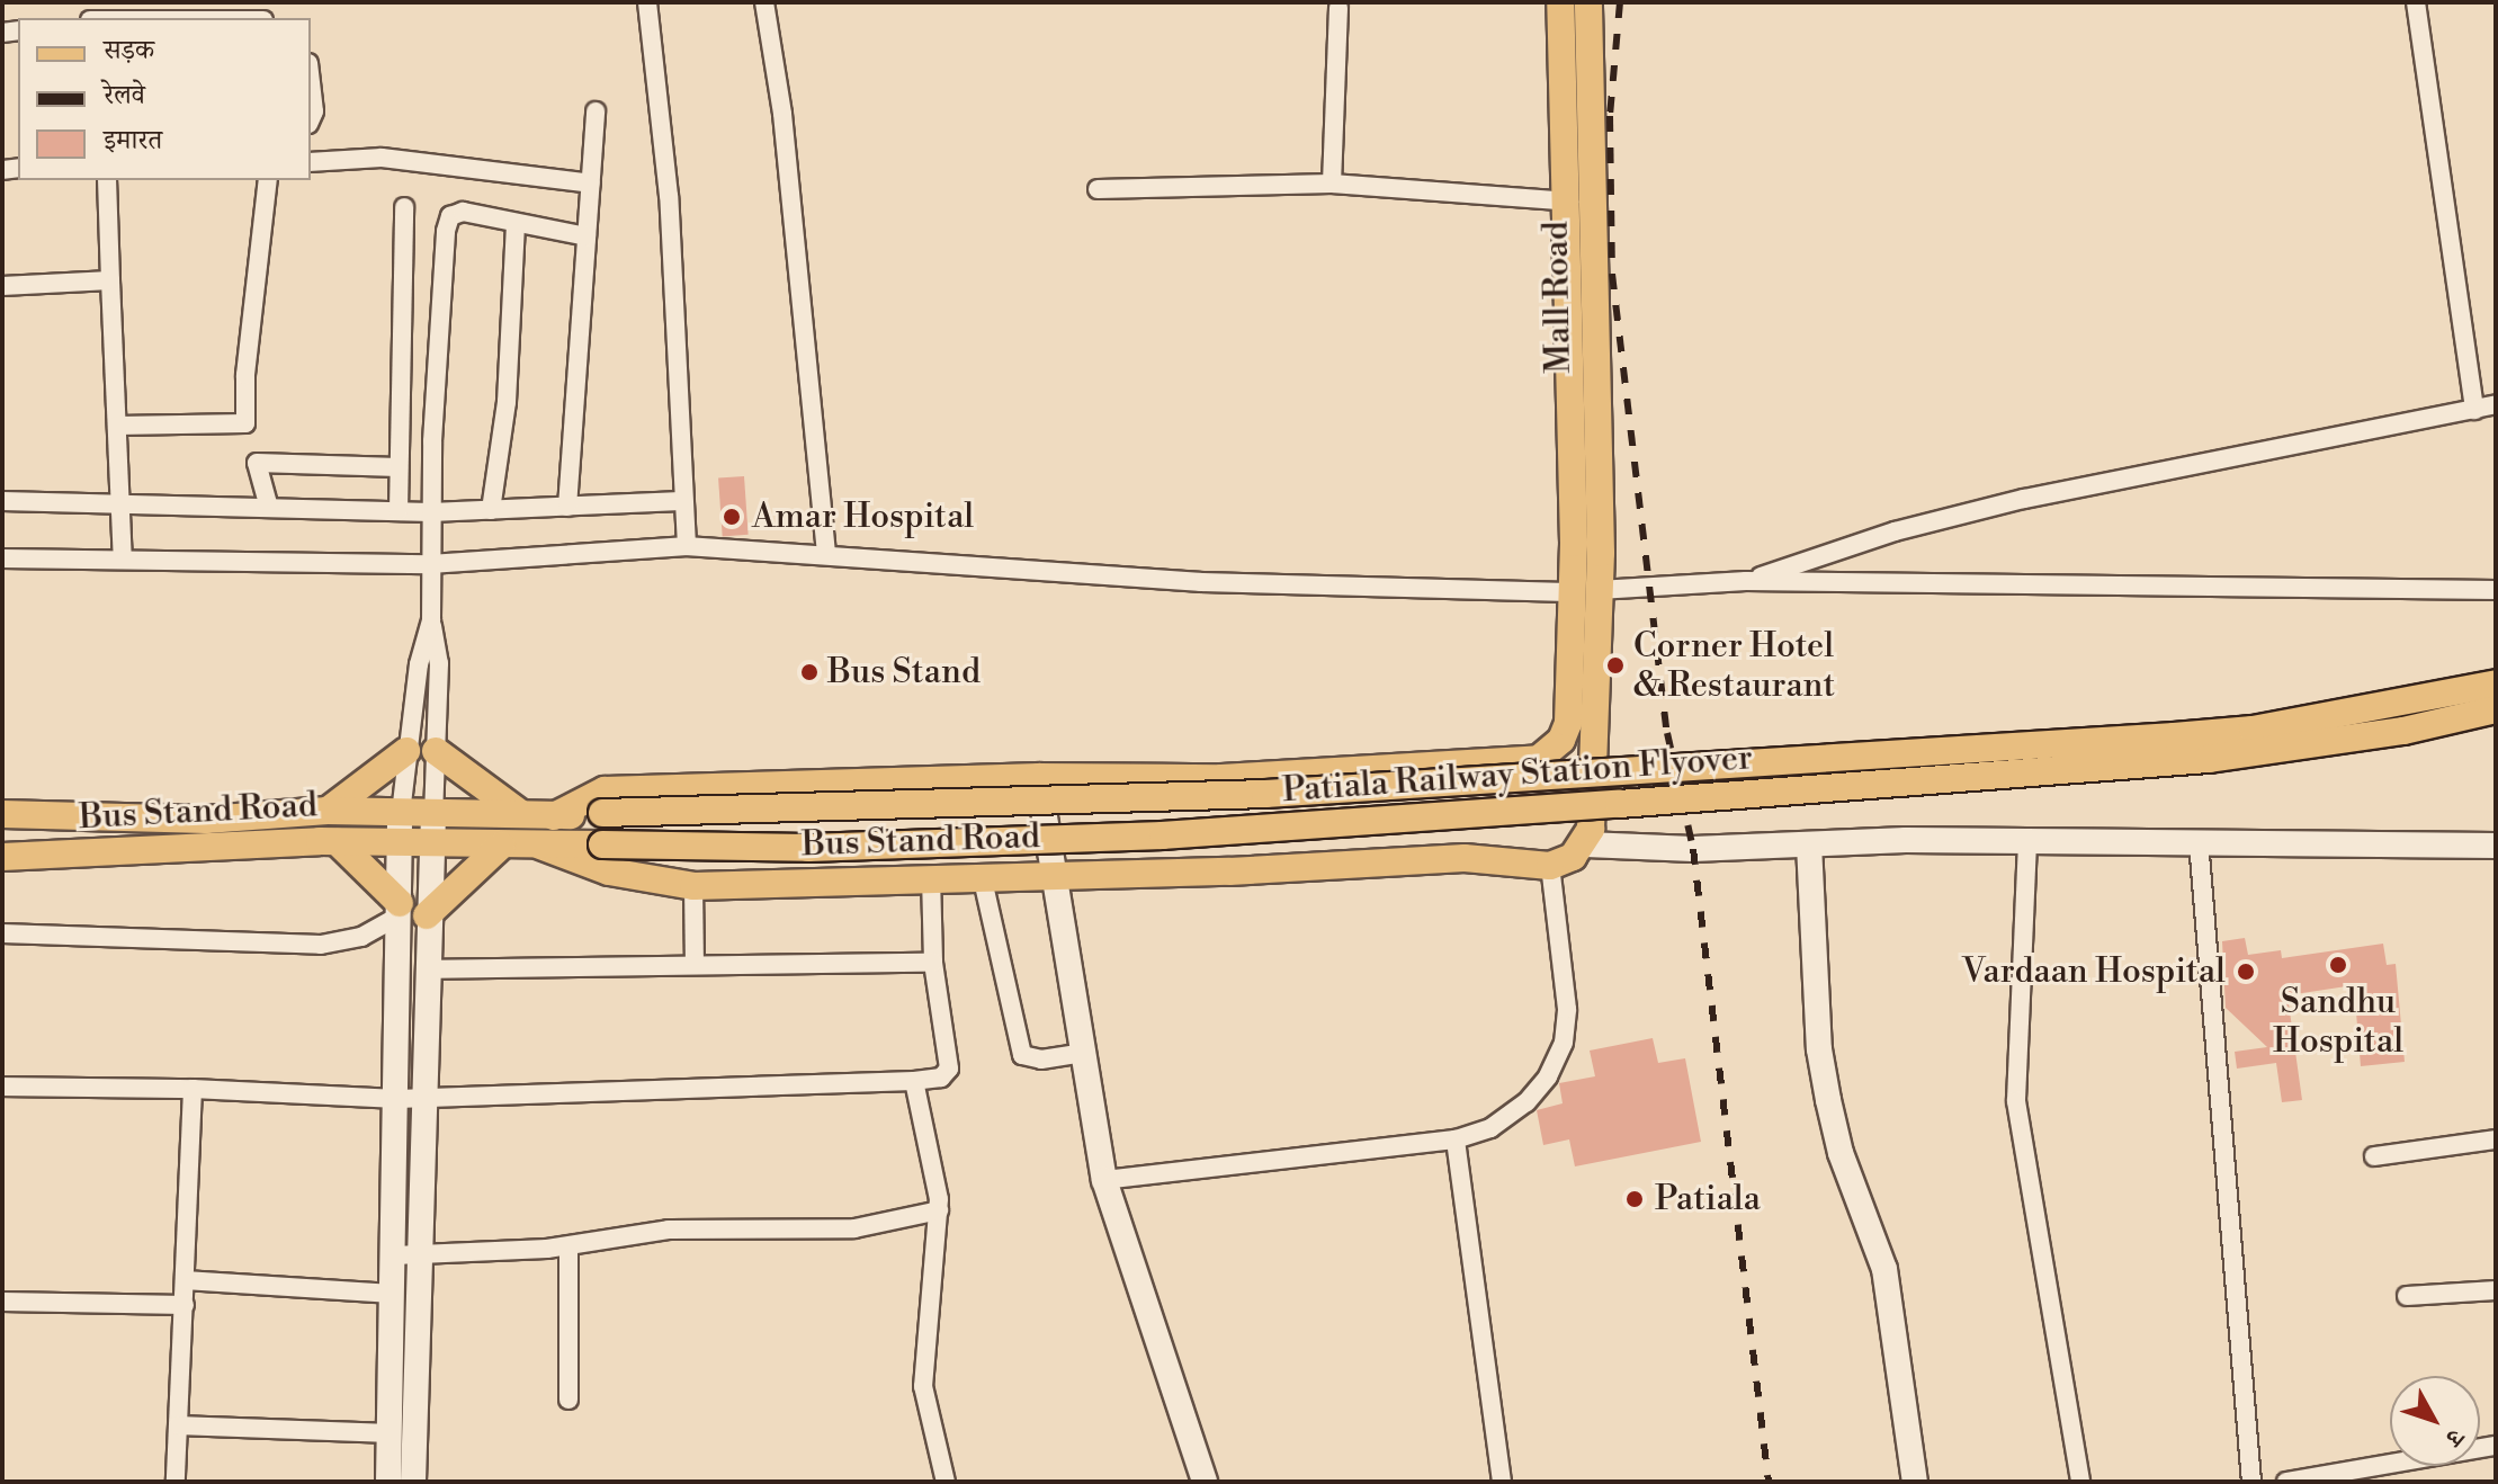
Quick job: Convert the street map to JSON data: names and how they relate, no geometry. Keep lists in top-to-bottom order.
{
  "streets": {
    "main road": ["Mall Road", "Patiala Railway Station Flyover", "Bus Stand Road"]
  },
  "crossings": [
    ["Mall Road", "Bus Stand Road"],
    ["Patiala Railway Station Flyover", "Bus Stand Road"]
  ],
  "places": [
    "Amar Hospital",
    "Corner Hotel & Restaurant",
    "Bus Stand",
    "Sandhu Hospital",
    "Vardaan Hospital",
    "Patiala"
  ],
  "legend": ["सड़क", "रेलवे", "इमारत"],
  "north": "bottom right"
}
